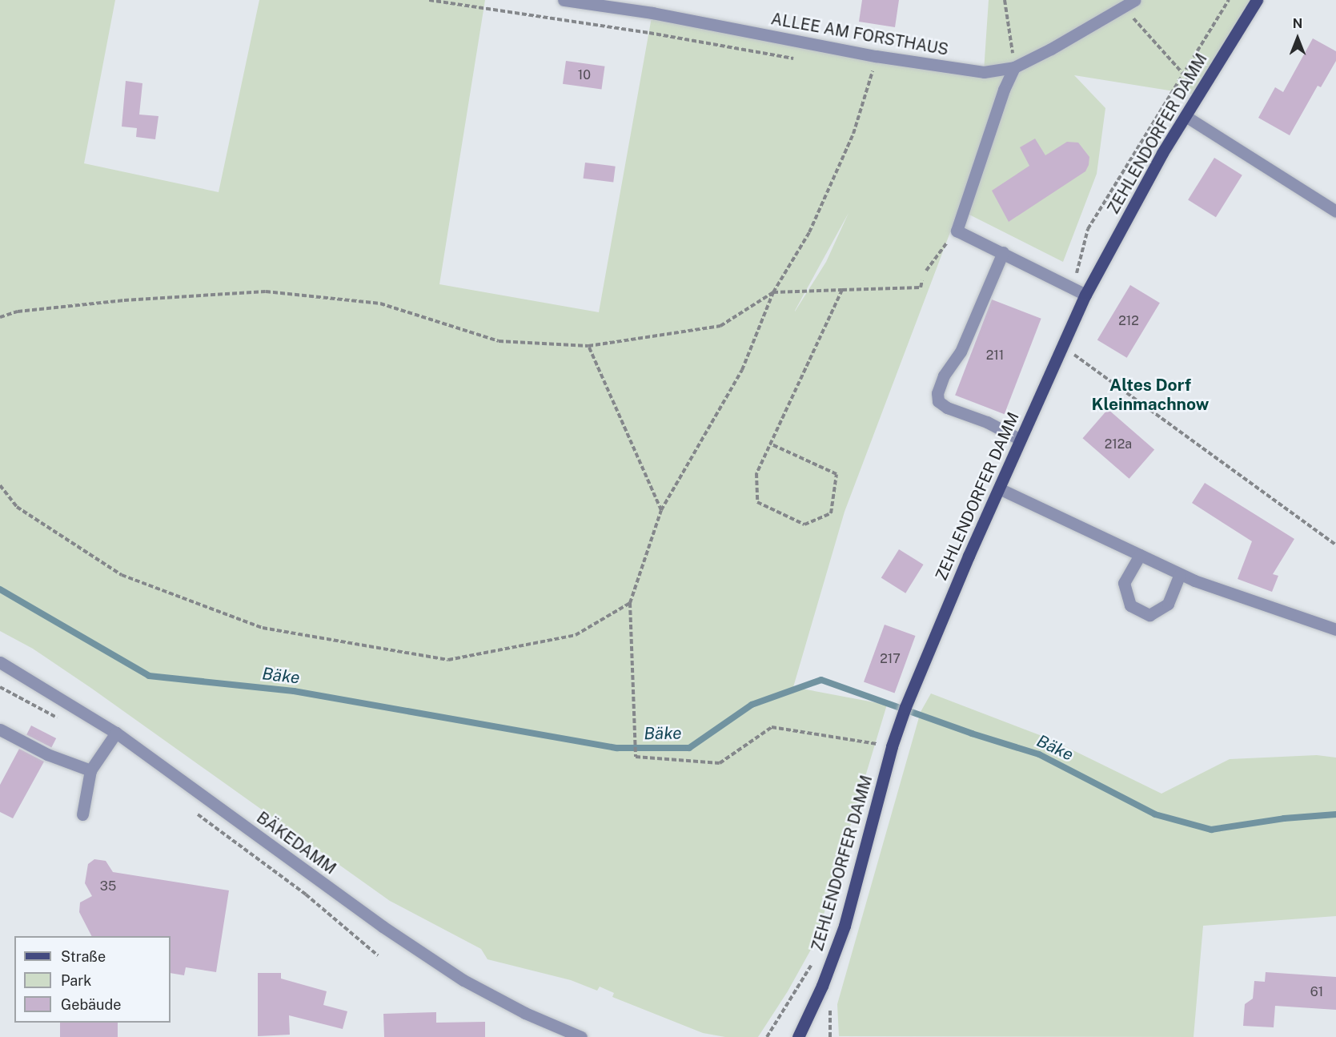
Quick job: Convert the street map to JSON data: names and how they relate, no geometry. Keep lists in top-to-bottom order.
{
  "streets": {
    "main road": ["ZEHLENDORFER DAMM"],
    "street": ["ALLEE AM FORSTHAUS", "BÄKEDAMM"]
  },
  "districts": ["Altes Dorf Kleinmachnow"],
  "water": ["Bäke"],
  "house_numbers": [
    "10",
    "212",
    "211",
    "212a",
    "217",
    "35",
    "61"
  ],
  "legend": ["Straße", "Park", "Gebäude"],
  "north": "top"
}
